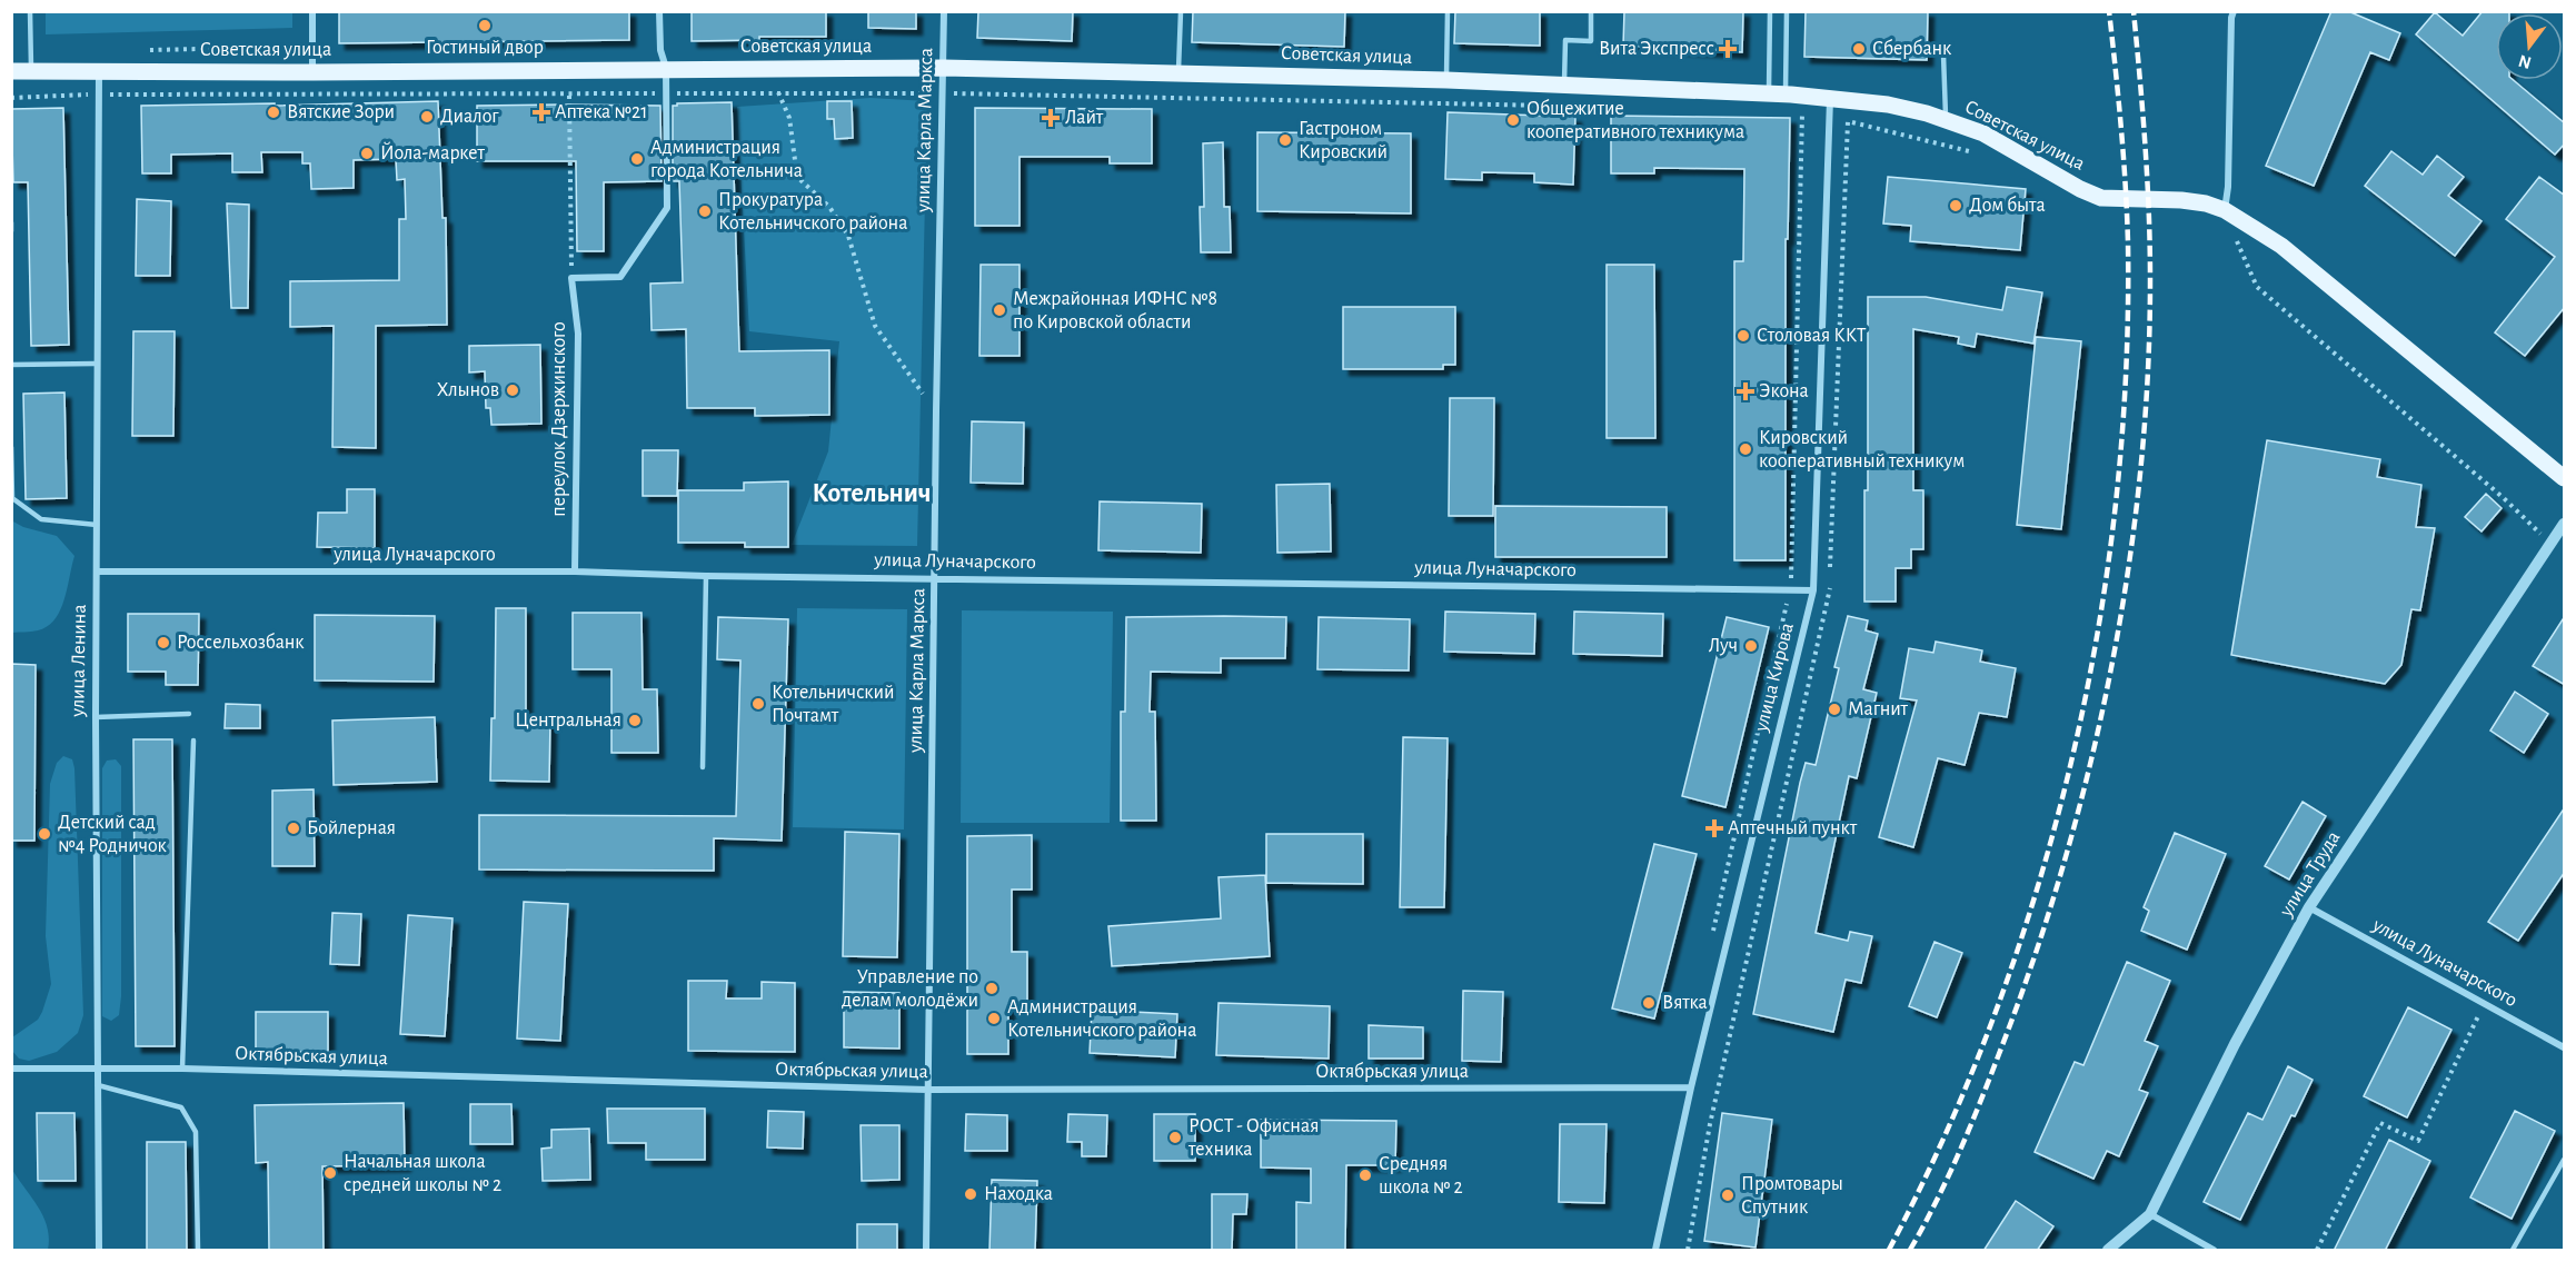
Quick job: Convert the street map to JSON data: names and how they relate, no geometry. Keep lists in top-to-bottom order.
{
  "streets": {
    "main road": ["Советская улица"],
    "street": [
      "улица Карла Маркса",
      "переулок Дзержинского",
      "улица Луначарского",
      "улица Ленина",
      "улица Кирова",
      "улица Труда",
      "Октябрьская улица"
    ]
  },
  "crossings": [
    ["Советская улица", "улица Карла Маркса"],
    ["Советская улица", "улица Ленина"],
    ["Советская улица", "улица Кирова"],
    ["улица Карла Маркса", "улица Луначарского"],
    ["улица Карла Маркса", "Октябрьская улица"],
    ["переулок Дзержинского", "улица Луначарского"],
    ["улица Луначарского", "улица Ленина"],
    ["улица Луначарского", "улица Кирова"],
    ["улица Луначарского", "улица Труда"],
    ["улица Ленина", "Октябрьская улица"],
    ["улица Кирова", "Октябрьская улица"]
  ],
  "districts": ["Котельнич"],
  "places": {
    "other": [
      "Гостиный двор",
      "Сбербанк",
      "Вятские Зори",
      "Диалог",
      "Общежитие кооперативного техникума",
      "Гастроном Кировский",
      "Йола-маркет",
      "Администрация города Котельнича",
      "Дом быта",
      "Прокуратура Котельничского района",
      "Межрайонная ИФНС №8 по Кировской области",
      "Столовая ККТ",
      "Хлынов",
      "Кировский кооперативный техникум",
      "Россельхозбанк",
      "Луч",
      "Котельничский Почтамт",
      "Магнит",
      "Центральная",
      "Бойлерная",
      "Детский сад №4 Родничок",
      "Управление по делам молодёжи",
      "Вятка",
      "Администрация Котельничского района",
      "РОСТ - Офисная техника",
      "Начальная школа средней школы № 2",
      "Средняя школа № 2",
      "Находка",
      "Промтовары Спутник"
    ],
    "health": [
      "Вита Экспресс",
      "Аптека №21",
      "Лайт",
      "Экона",
      "Аптечный пункт"
    ]
  },
  "north": "bottom"
}
